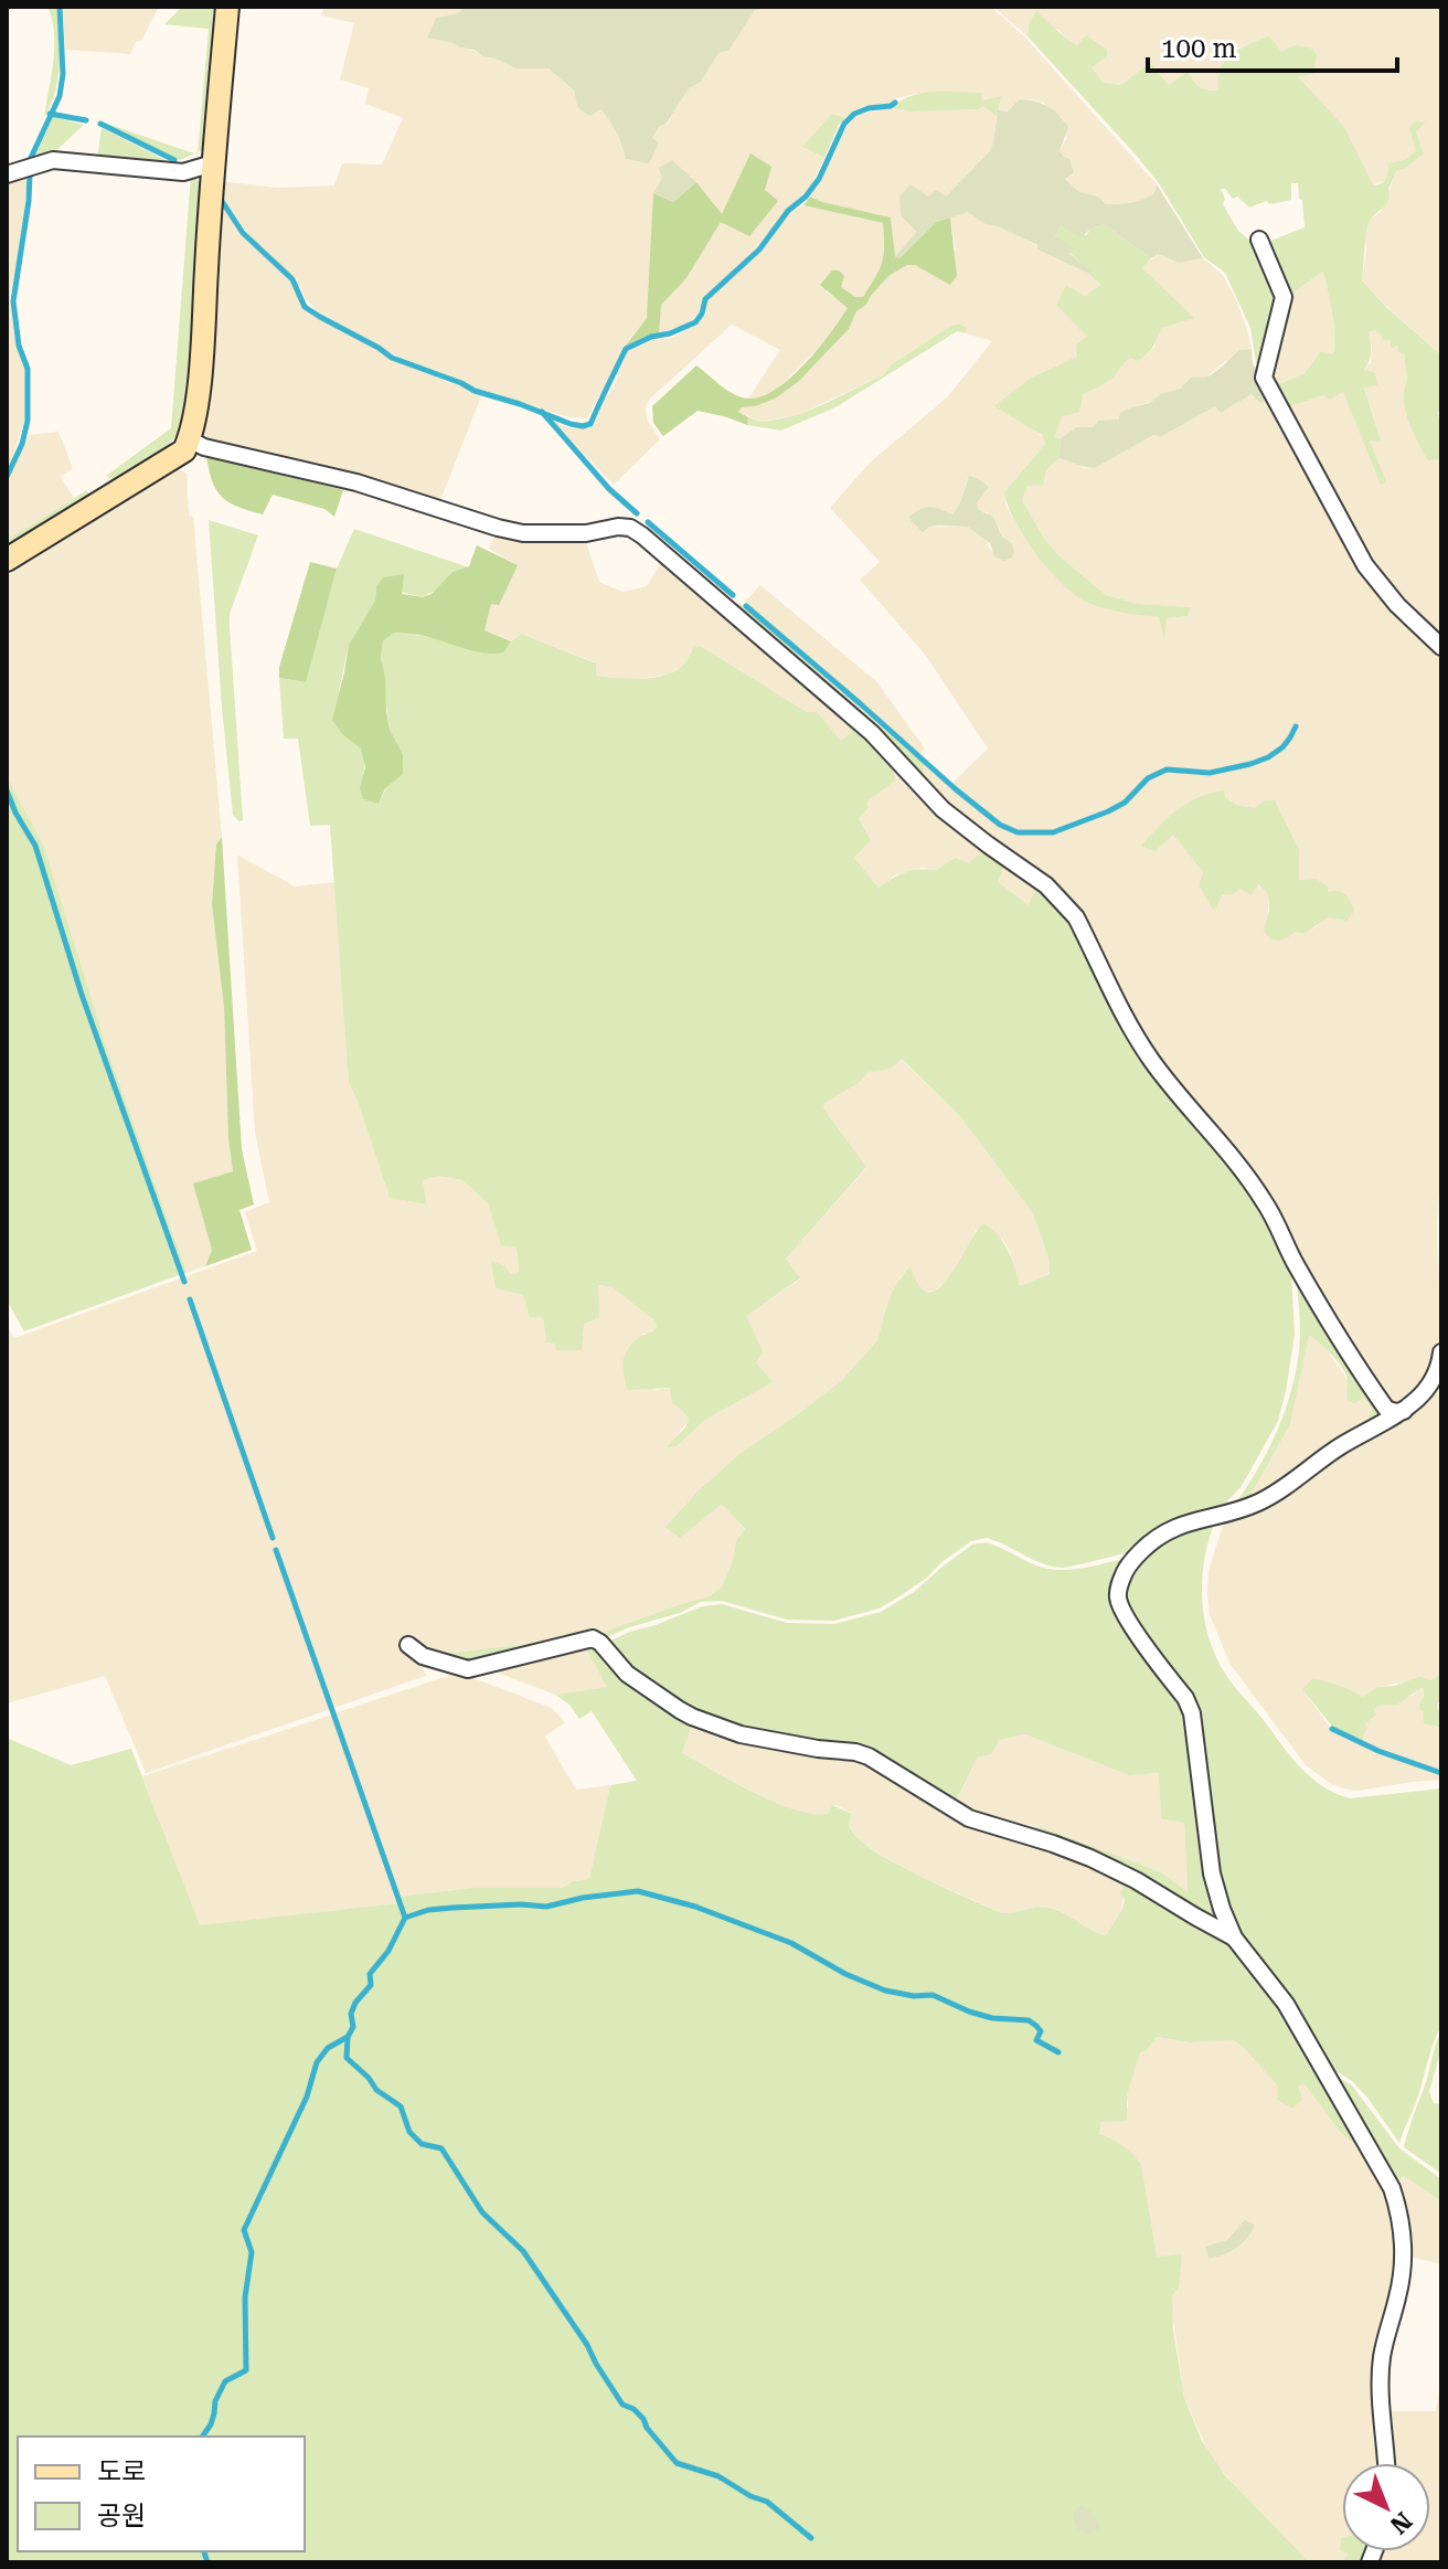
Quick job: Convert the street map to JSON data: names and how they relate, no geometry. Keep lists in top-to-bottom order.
{
  "legend": ["도로", "공원"],
  "scale_bar": "100 m",
  "north": "bottom right"
}
